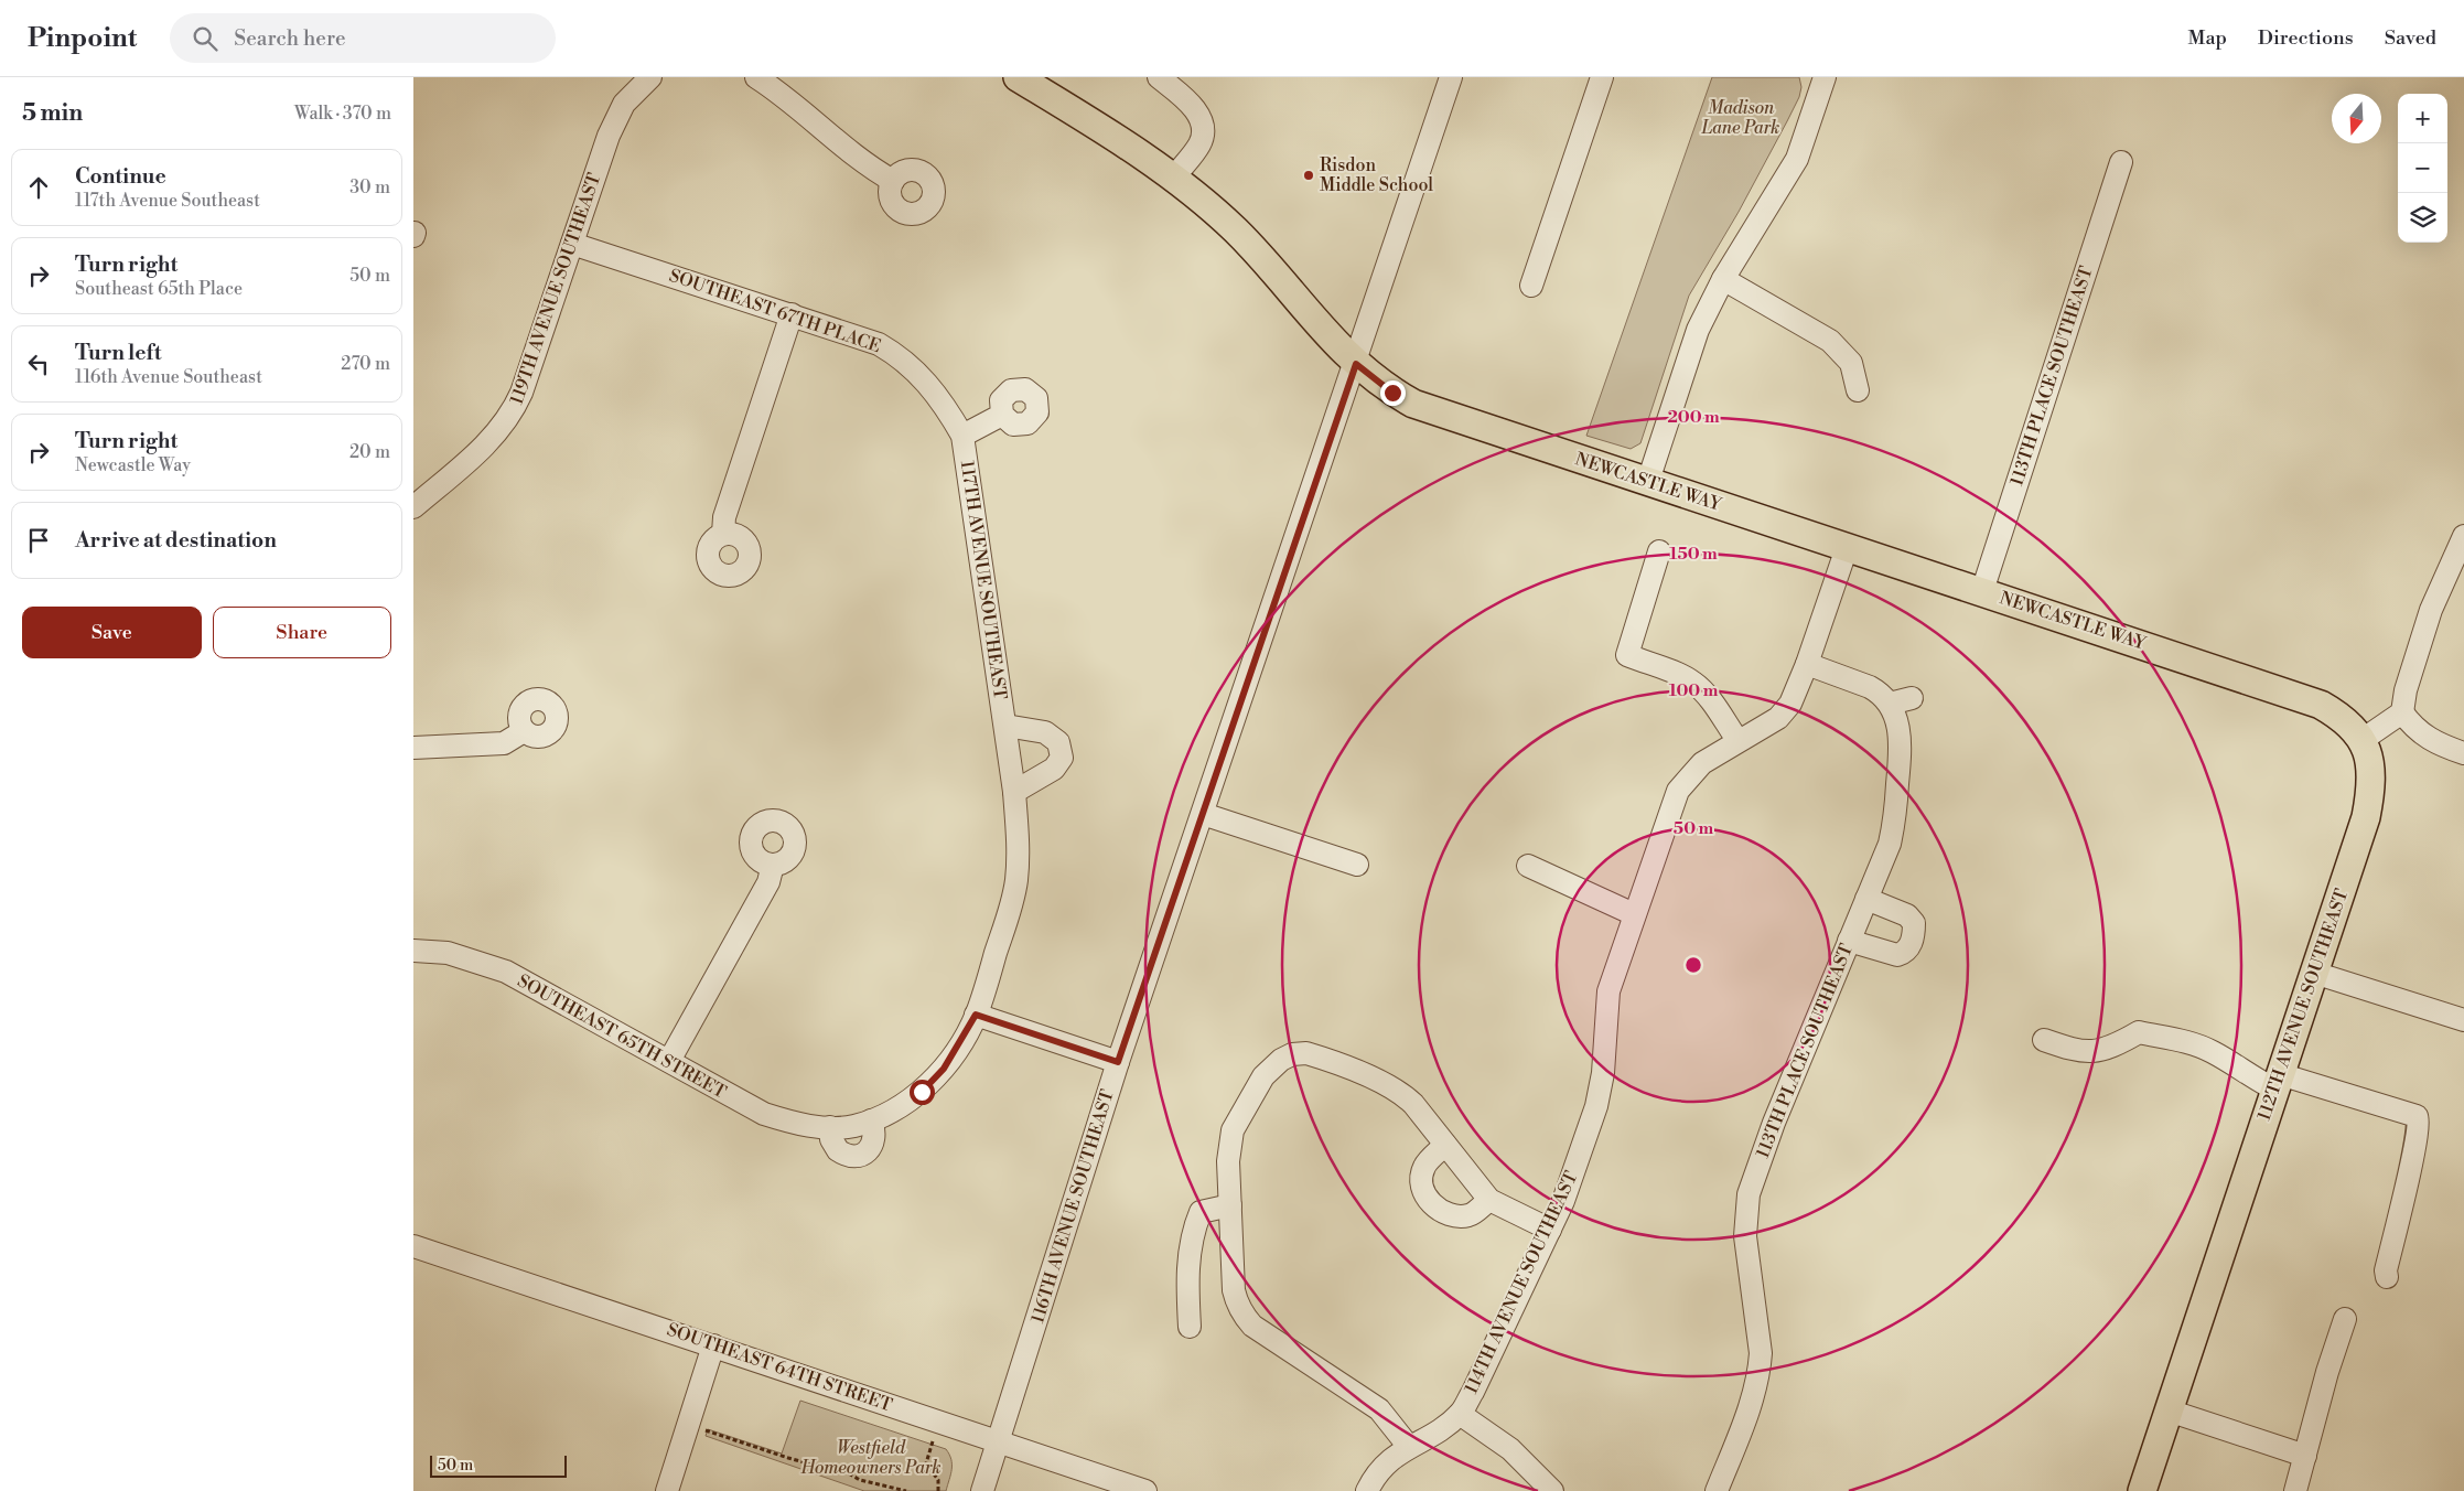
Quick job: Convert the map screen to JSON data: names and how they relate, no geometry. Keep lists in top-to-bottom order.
{
  "streets": {
    "main road": ["NEWCASTLE WAY", "112TH AVENUE SOUTHEAST"],
    "street": [
      "119TH AVENUE SOUTHEAST",
      "SOUTHEAST 67TH PLACE",
      "113TH PLACE SOUTHEAST",
      "117TH AVENUE SOUTHEAST",
      "SOUTHEAST 65TH STREET",
      "116TH AVENUE SOUTHEAST",
      "114TH AVENUE SOUTHEAST",
      "SOUTHEAST 64TH STREET"
    ]
  },
  "crossings": [
    ["119TH AVENUE SOUTHEAST", "SOUTHEAST 67TH PLACE"],
    ["SOUTHEAST 67TH PLACE", "117TH AVENUE SOUTHEAST"],
    ["113TH PLACE SOUTHEAST", "NEWCASTLE WAY"],
    ["113TH PLACE SOUTHEAST", "114TH AVENUE SOUTHEAST"],
    ["NEWCASTLE WAY", "112TH AVENUE SOUTHEAST"],
    ["NEWCASTLE WAY", "116TH AVENUE SOUTHEAST"],
    ["NEWCASTLE WAY", "114TH AVENUE SOUTHEAST"],
    ["117TH AVENUE SOUTHEAST", "SOUTHEAST 65TH STREET"],
    ["116TH AVENUE SOUTHEAST", "SOUTHEAST 64TH STREET"]
  ],
  "parks": ["Madison Lane Park", "Westfield Homeowners Park"],
  "places": ["Risdon Middle School"],
  "scale_bar": "50 m",
  "north": "bottom",
  "page": {
    "header": "Pinpoint",
    "search": "Search here",
    "nav": ["Map", "Directions", "Saved"],
    "heading": ["5 min", "Walk · 370 m"],
    "map_buttons": ["+", "−"],
    "list": [
      ["Continue", "117th Avenue Southeast", "30 m"],
      ["Turn right", "Southeast 65th Place", "50 m"],
      ["Turn left", "116th Avenue Southeast", "270 m"],
      ["Turn right", "Newcastle Way", "20 m"],
      "Arrive at destination"
    ],
    "buttons": ["Save", "Share"],
    "scale": "50 m"
  },
  "rings": [
    "200 m",
    "150 m",
    "100 m",
    "50 m"
  ]
}
